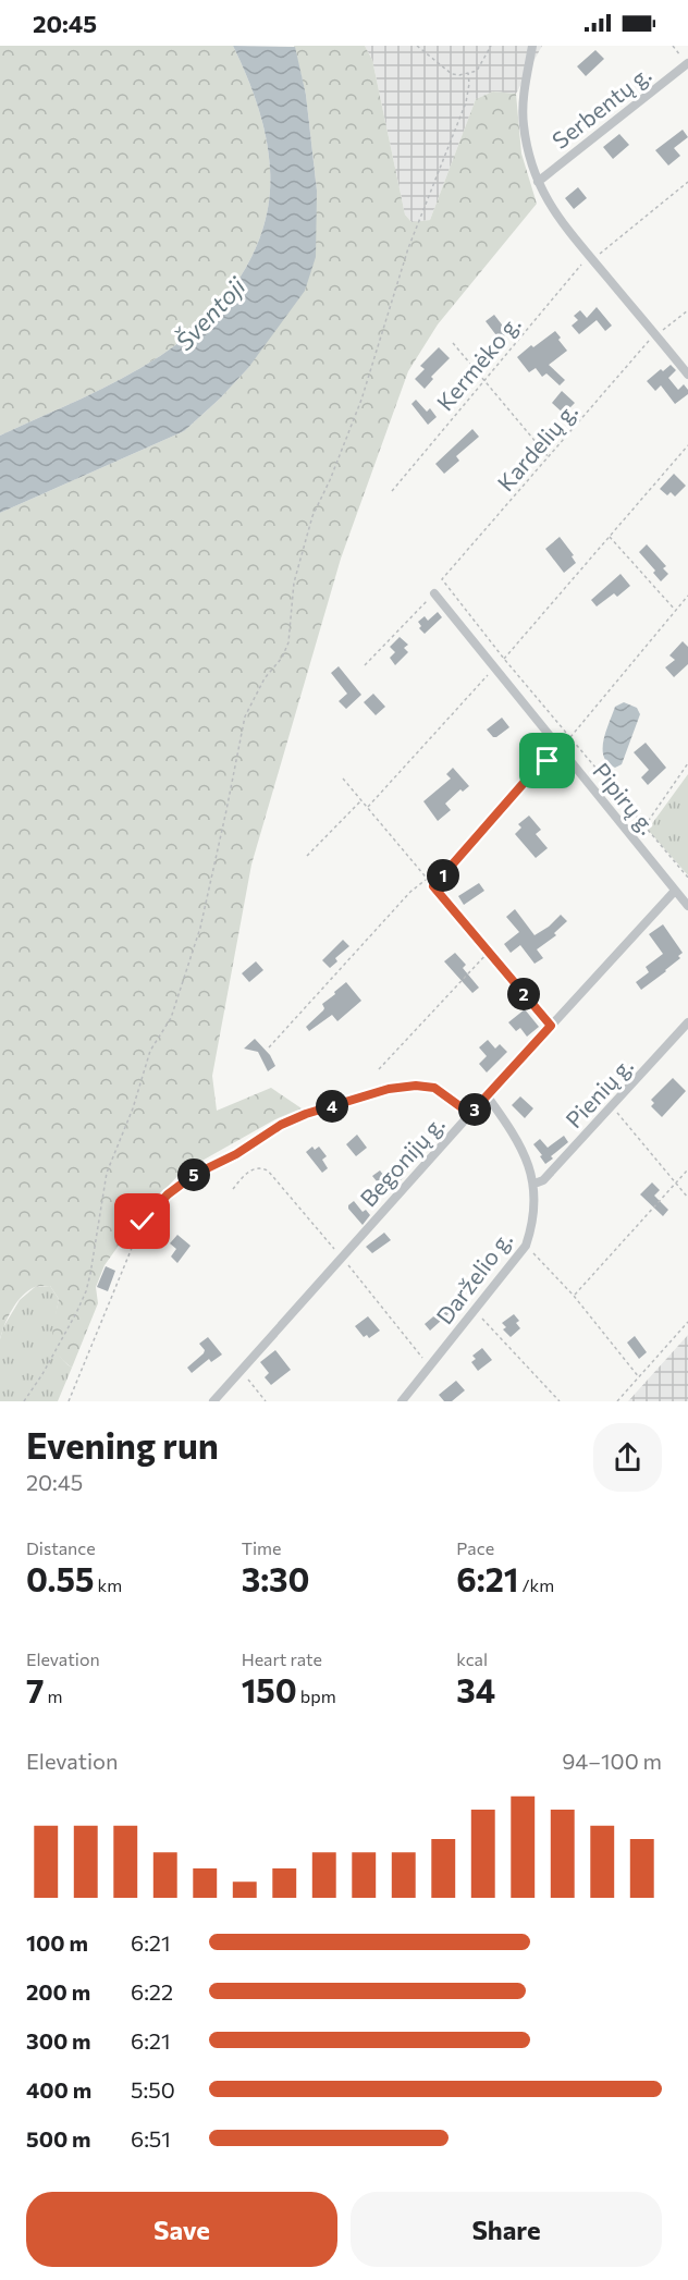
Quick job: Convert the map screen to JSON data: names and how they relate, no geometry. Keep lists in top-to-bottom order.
{
  "streets": {
    "street": [
      "Serbentų g.",
      "Pipirų g.",
      "Pienių g.",
      "Begonijų g.",
      "Darželio g."
    ],
    "path": ["Kermėko g.", "Kardelių g."]
  },
  "crossings": [
    ["Kardelių g.", "Pipirų g."],
    ["Pipirų g.", "Begonijų g."],
    ["Pienių g.", "Darželio g."],
    ["Begonijų g.", "Darželio g."]
  ],
  "water": ["Šventoji"],
  "page": {
    "status": "20:45",
    "pins": [
      "1",
      "2",
      "4",
      "3",
      "5"
    ],
    "heading": ["Evening run", "20:45"],
    "stats": [
      ["Distance", "0.55 km"],
      ["Time", "3:30"],
      ["Pace", "6:21 /km"],
      ["Elevation", "7 m"],
      ["Heart rate", "150 bpm"],
      ["kcal", "34"]
    ],
    "chart": ["Elevation", "94–100 m"],
    "list": [
      {
        "name": "100 m",
        "note": "6:21"
      },
      {
        "name": "200 m",
        "note": "6:22"
      },
      {
        "name": "300 m",
        "note": "6:21"
      },
      {
        "name": "400 m",
        "note": "5:50"
      },
      {
        "name": "500 m",
        "note": "6:51"
      }
    ],
    "buttons": ["Save", "Share"]
  }
}
